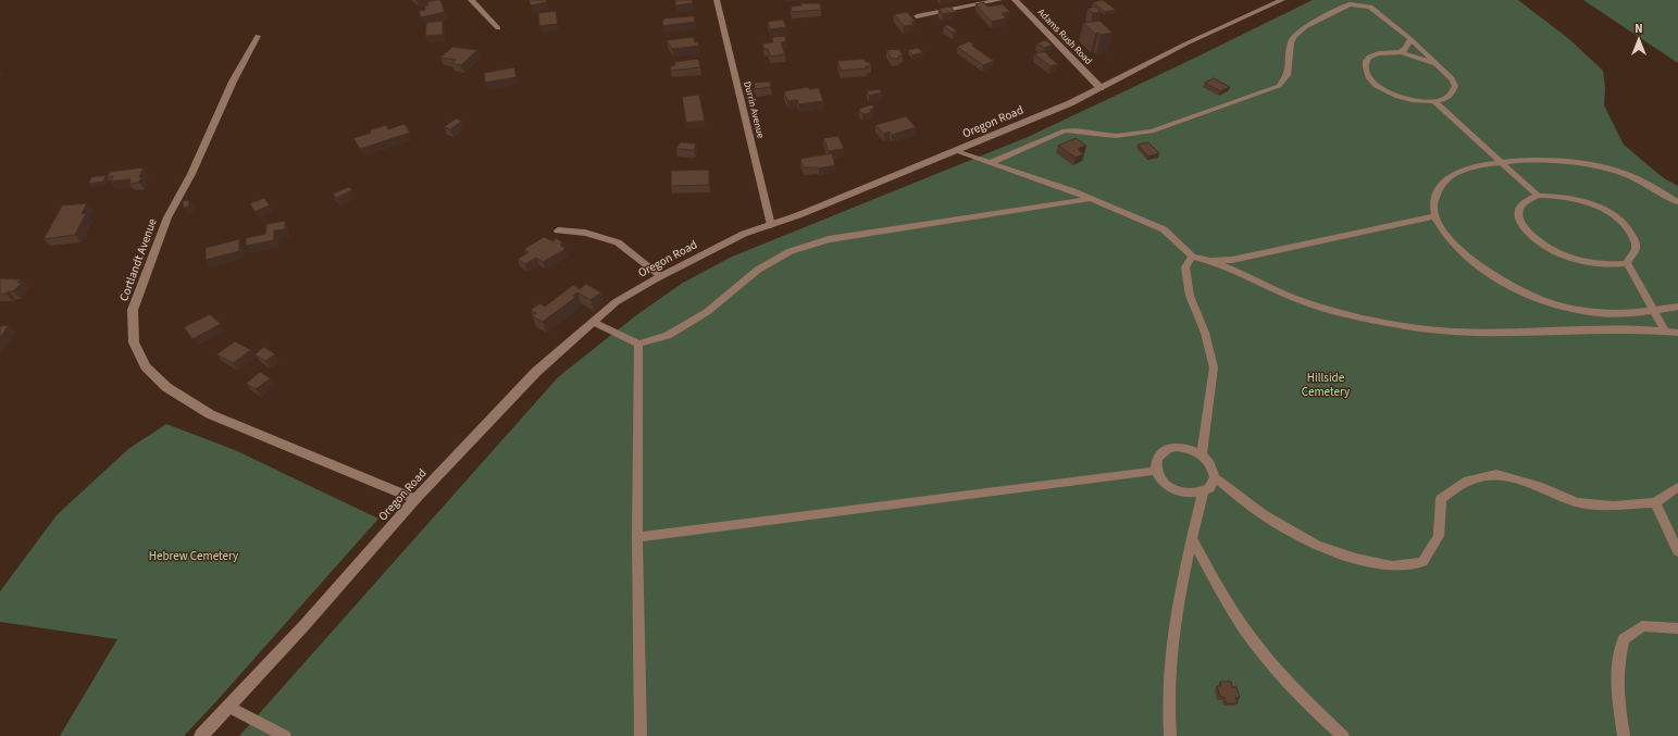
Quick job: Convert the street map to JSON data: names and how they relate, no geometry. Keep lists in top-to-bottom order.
{
  "streets": {
    "street": [
      "Adams Rush Road",
      "Durrin Avenue",
      "Oregon Road",
      "Cortlandt Avenue"
    ]
  },
  "crossings": [
    ["Adams Rush Road", "Oregon Road"],
    ["Durrin Avenue", "Oregon Road"],
    ["Oregon Road", "Cortlandt Avenue"]
  ],
  "parks": ["Hillside Cemetery", "Hebrew Cemetery"],
  "north": "top"
}
